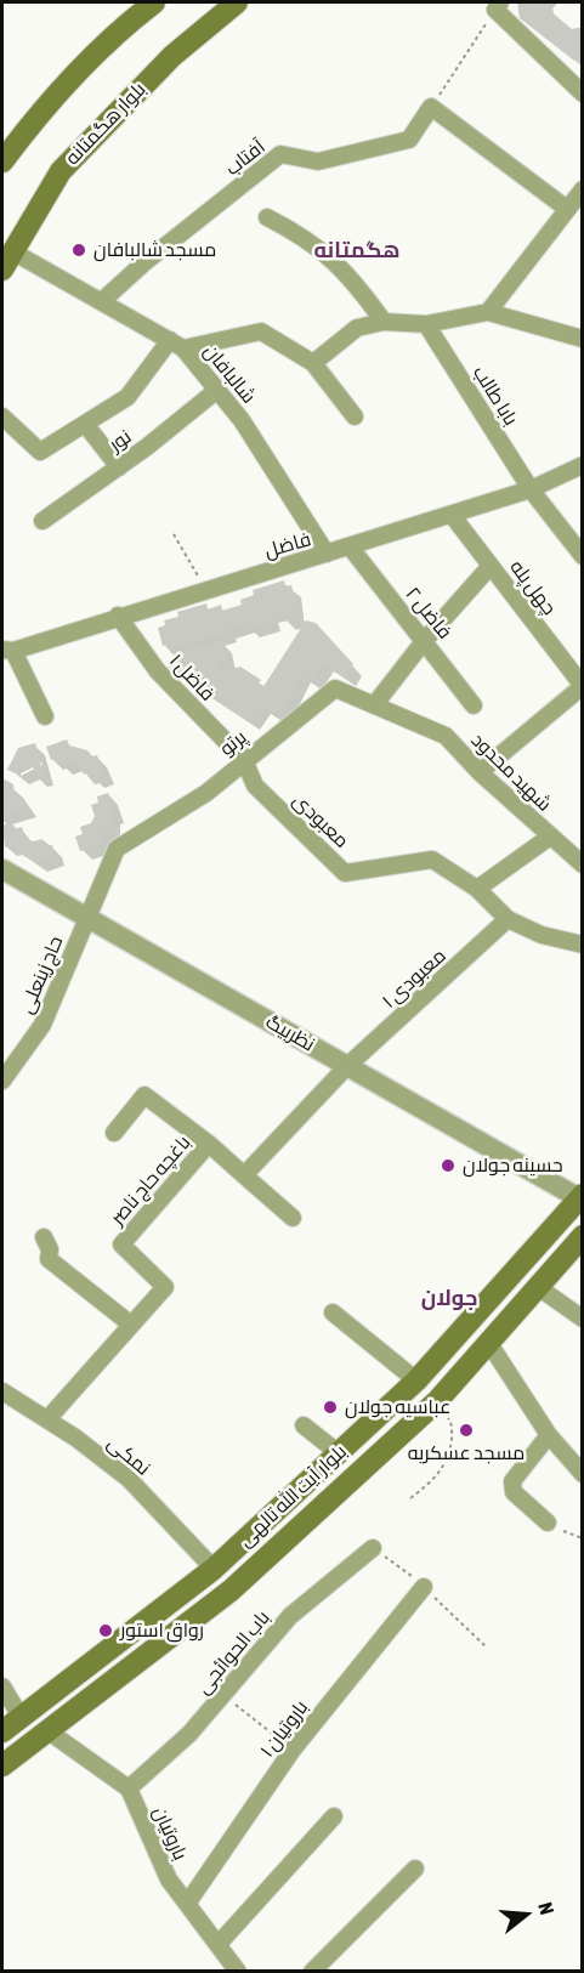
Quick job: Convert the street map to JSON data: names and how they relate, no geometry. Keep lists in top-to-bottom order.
{
  "streets": {
    "main road": ["بلوار هگمتانه", "بلوار آیت الله تالهی"],
    "street": [
      "آفتاب",
      "شالبافان",
      "بابا طالب",
      "نور",
      "فاضل",
      "چهل پله",
      "فاضل ۲",
      "فاضل ۱",
      "پرتو",
      "شهید محدود",
      "معبودی",
      "حاج زینعلی",
      "معبودی ۱",
      "نظربیگ",
      "باغچه حاج ناصر",
      "نمکی",
      "باب الحوائجی",
      "۱ باروتیان",
      "باروتیان"
    ]
  },
  "crossings": [
    ["بلوار هگمتانه", "شالبافان"],
    ["آفتاب", "شالبافان"],
    ["شالبافان", "نور"],
    ["شالبافان", "فاضل"],
    ["بابا طالب", "فاضل"],
    ["فاضل", "چهل پله"],
    ["فاضل", "فاضل ۲"],
    ["فاضل", "فاضل ۱"],
    ["فاضل ۱", "پرتو"],
    ["فاضل ۱", "معبودی"],
    ["پرتو", "شهید محدود"],
    ["پرتو", "معبودی"],
    ["پرتو", "حاج زینعلی"],
    ["پرتو", "نظربیگ"],
    ["معبودی", "معبودی ۱"],
    ["حاج زینعلی", "نظربیگ"],
    ["معبودی ۱", "نظربیگ"],
    ["نظربیگ", "بلوار آیت الله تالهی"],
    ["باغچه حاج ناصر", "نمکی"],
    ["نمکی", "بلوار آیت الله تالهی"],
    ["باب الحوائجی", "باروتیان"],
    ["۱ باروتیان", "باروتیان"]
  ],
  "districts": ["هگمتانه", "جولان"],
  "places": [
    "مسجد شالبافان",
    "حسینه جولان",
    "عباسیه جولان",
    "مسجد عسکریه",
    "رواق استور"
  ],
  "north": "right"
}
